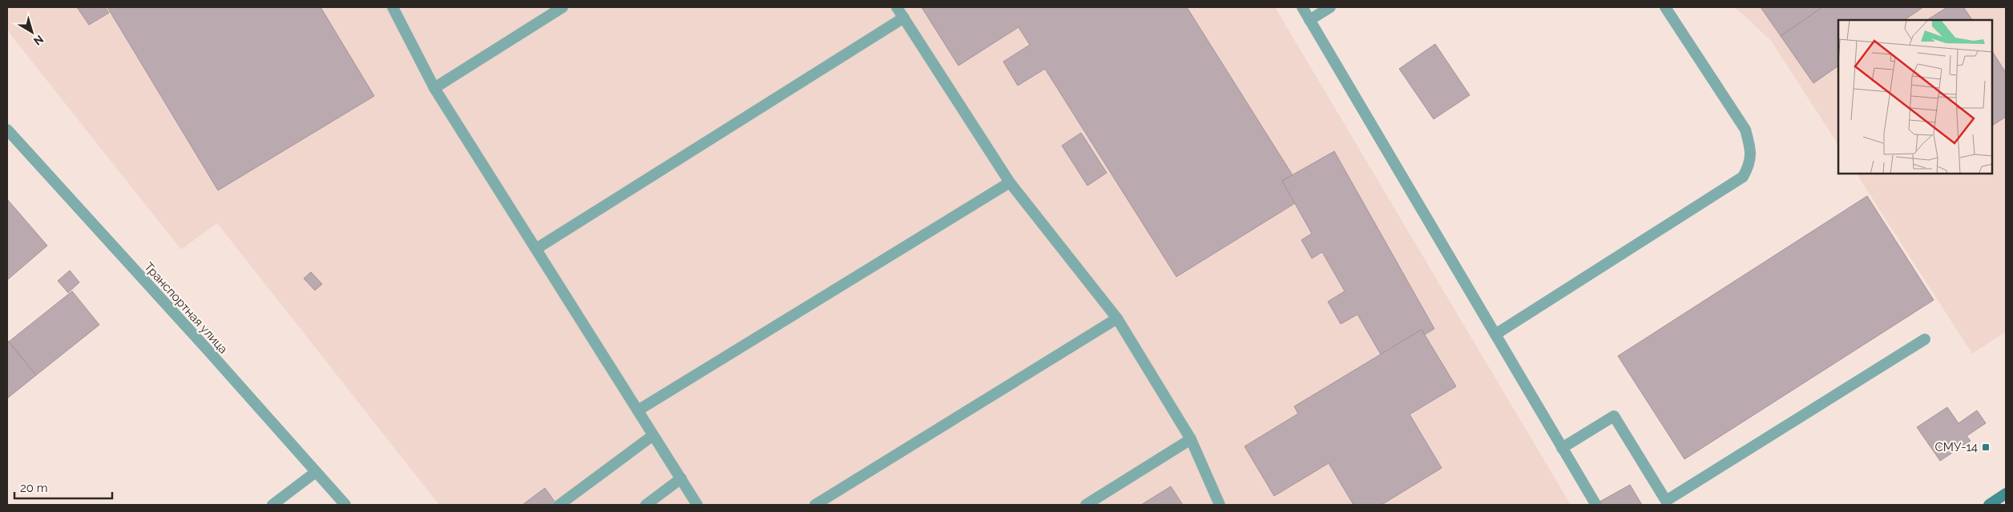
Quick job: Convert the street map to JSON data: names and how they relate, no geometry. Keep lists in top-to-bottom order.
{
  "streets": {
    "street": ["Транспортная улица"]
  },
  "places": {
    "transit": ["СМУ-14"]
  },
  "scale_bar": "20 m",
  "north": "bottom right"
}
